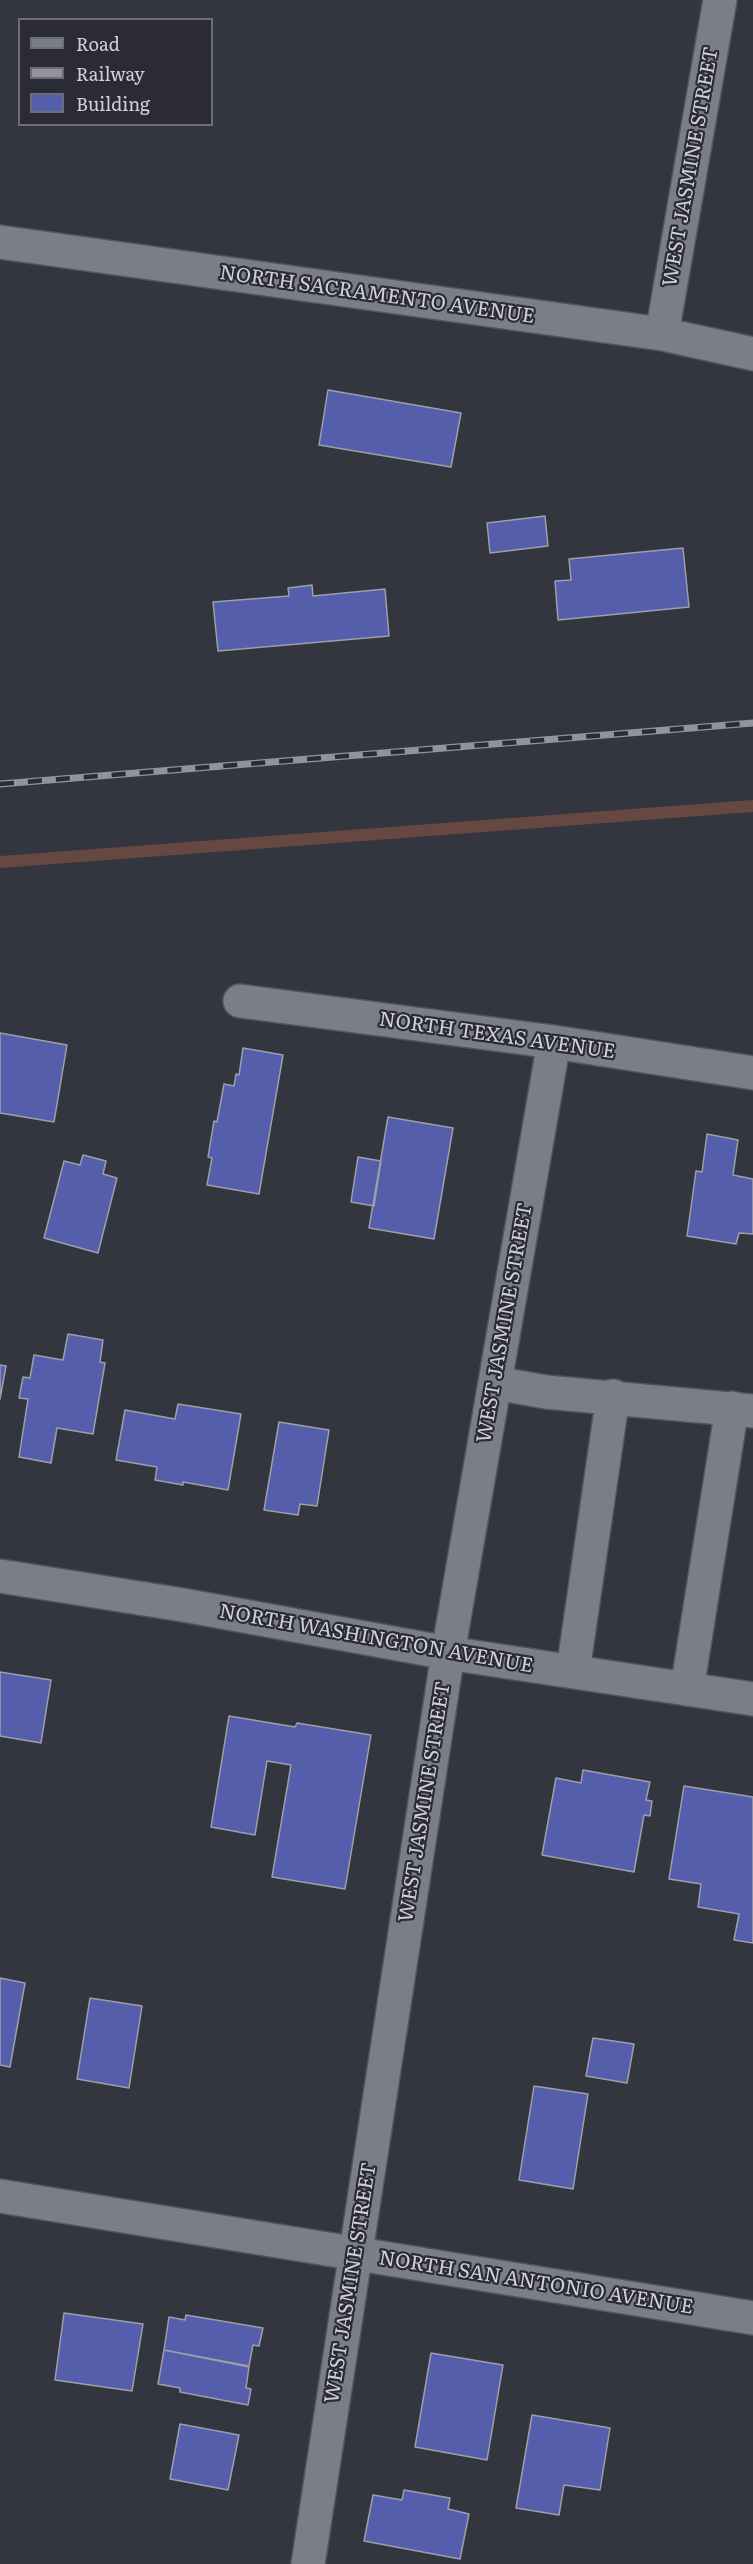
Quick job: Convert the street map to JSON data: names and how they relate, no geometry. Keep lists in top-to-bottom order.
{
  "streets": {
    "street": [
      "WEST JASMINE STREET",
      "NORTH SACRAMENTO AVENUE",
      "NORTH TEXAS AVENUE",
      "NORTH WASHINGTON AVENUE",
      "NORTH SAN ANTONIO AVENUE"
    ]
  },
  "crossings": [
    ["WEST JASMINE STREET", "NORTH SACRAMENTO AVENUE"],
    ["WEST JASMINE STREET", "NORTH TEXAS AVENUE"],
    ["WEST JASMINE STREET", "NORTH WASHINGTON AVENUE"],
    ["WEST JASMINE STREET", "NORTH SAN ANTONIO AVENUE"]
  ],
  "legend": ["Road", "Railway", "Building"]
}
